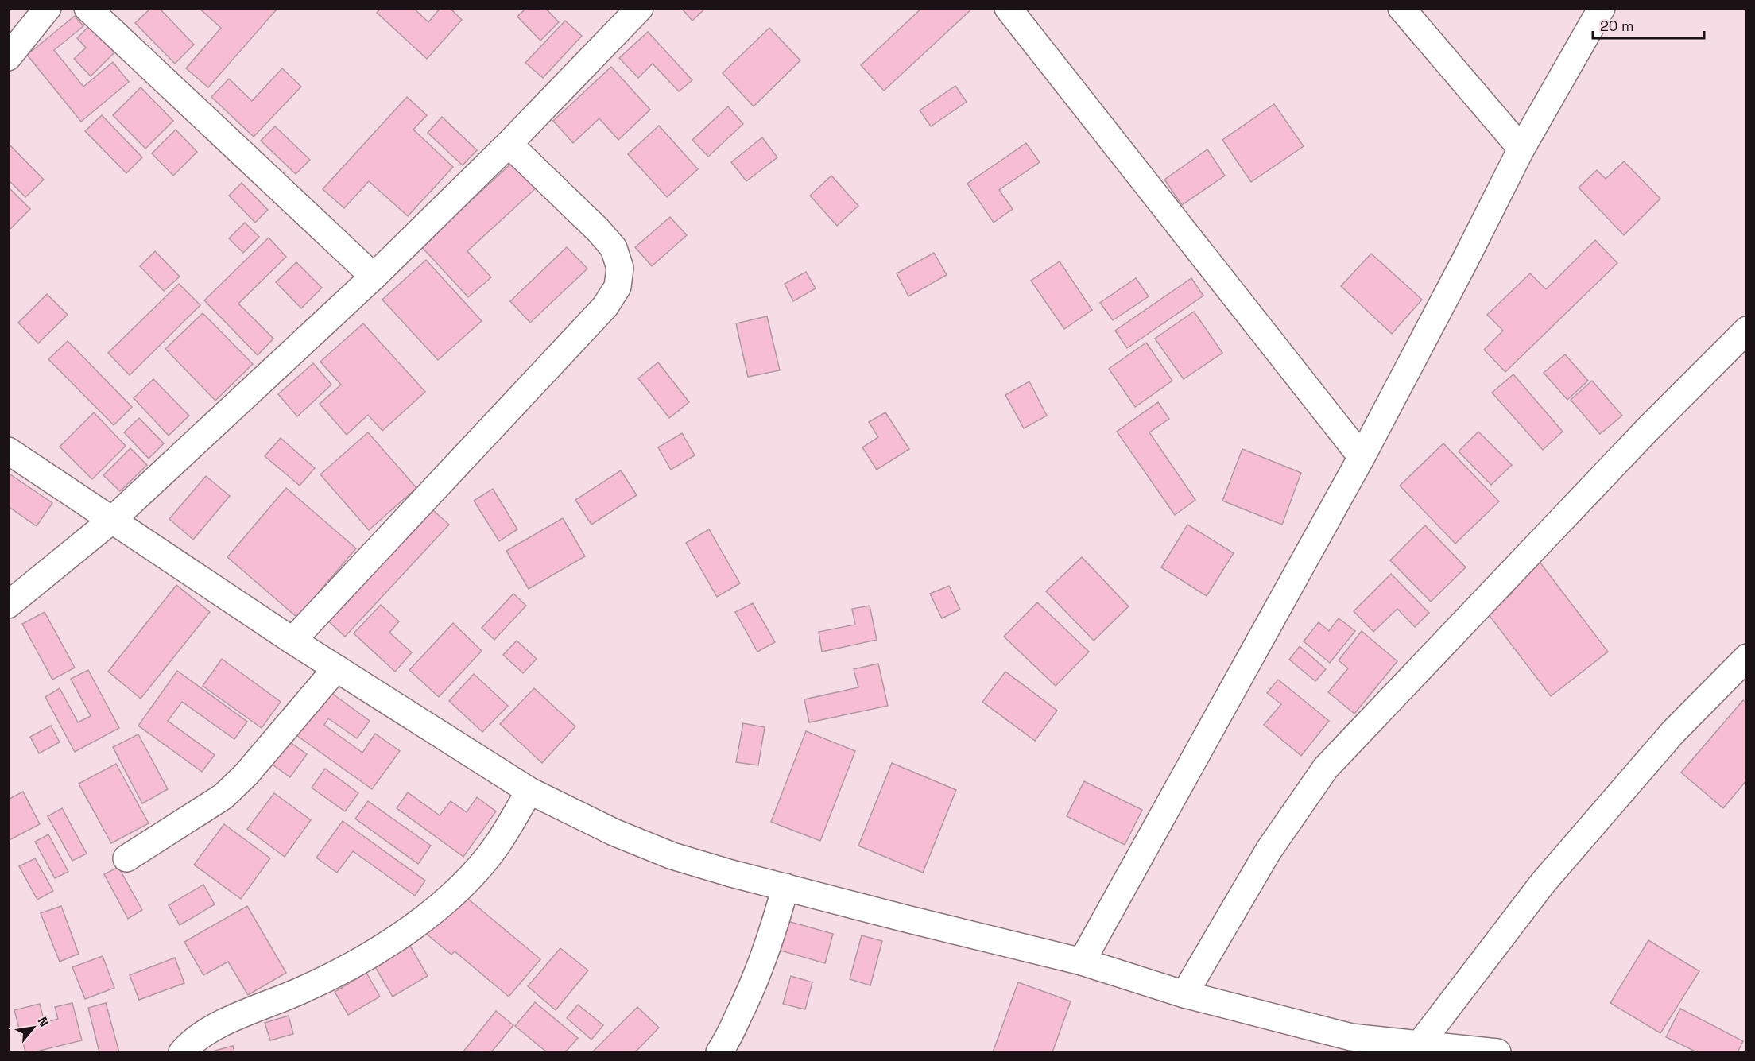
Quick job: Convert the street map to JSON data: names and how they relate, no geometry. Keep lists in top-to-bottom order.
{
  "scale_bar": "20 m",
  "north": "top right"
}
